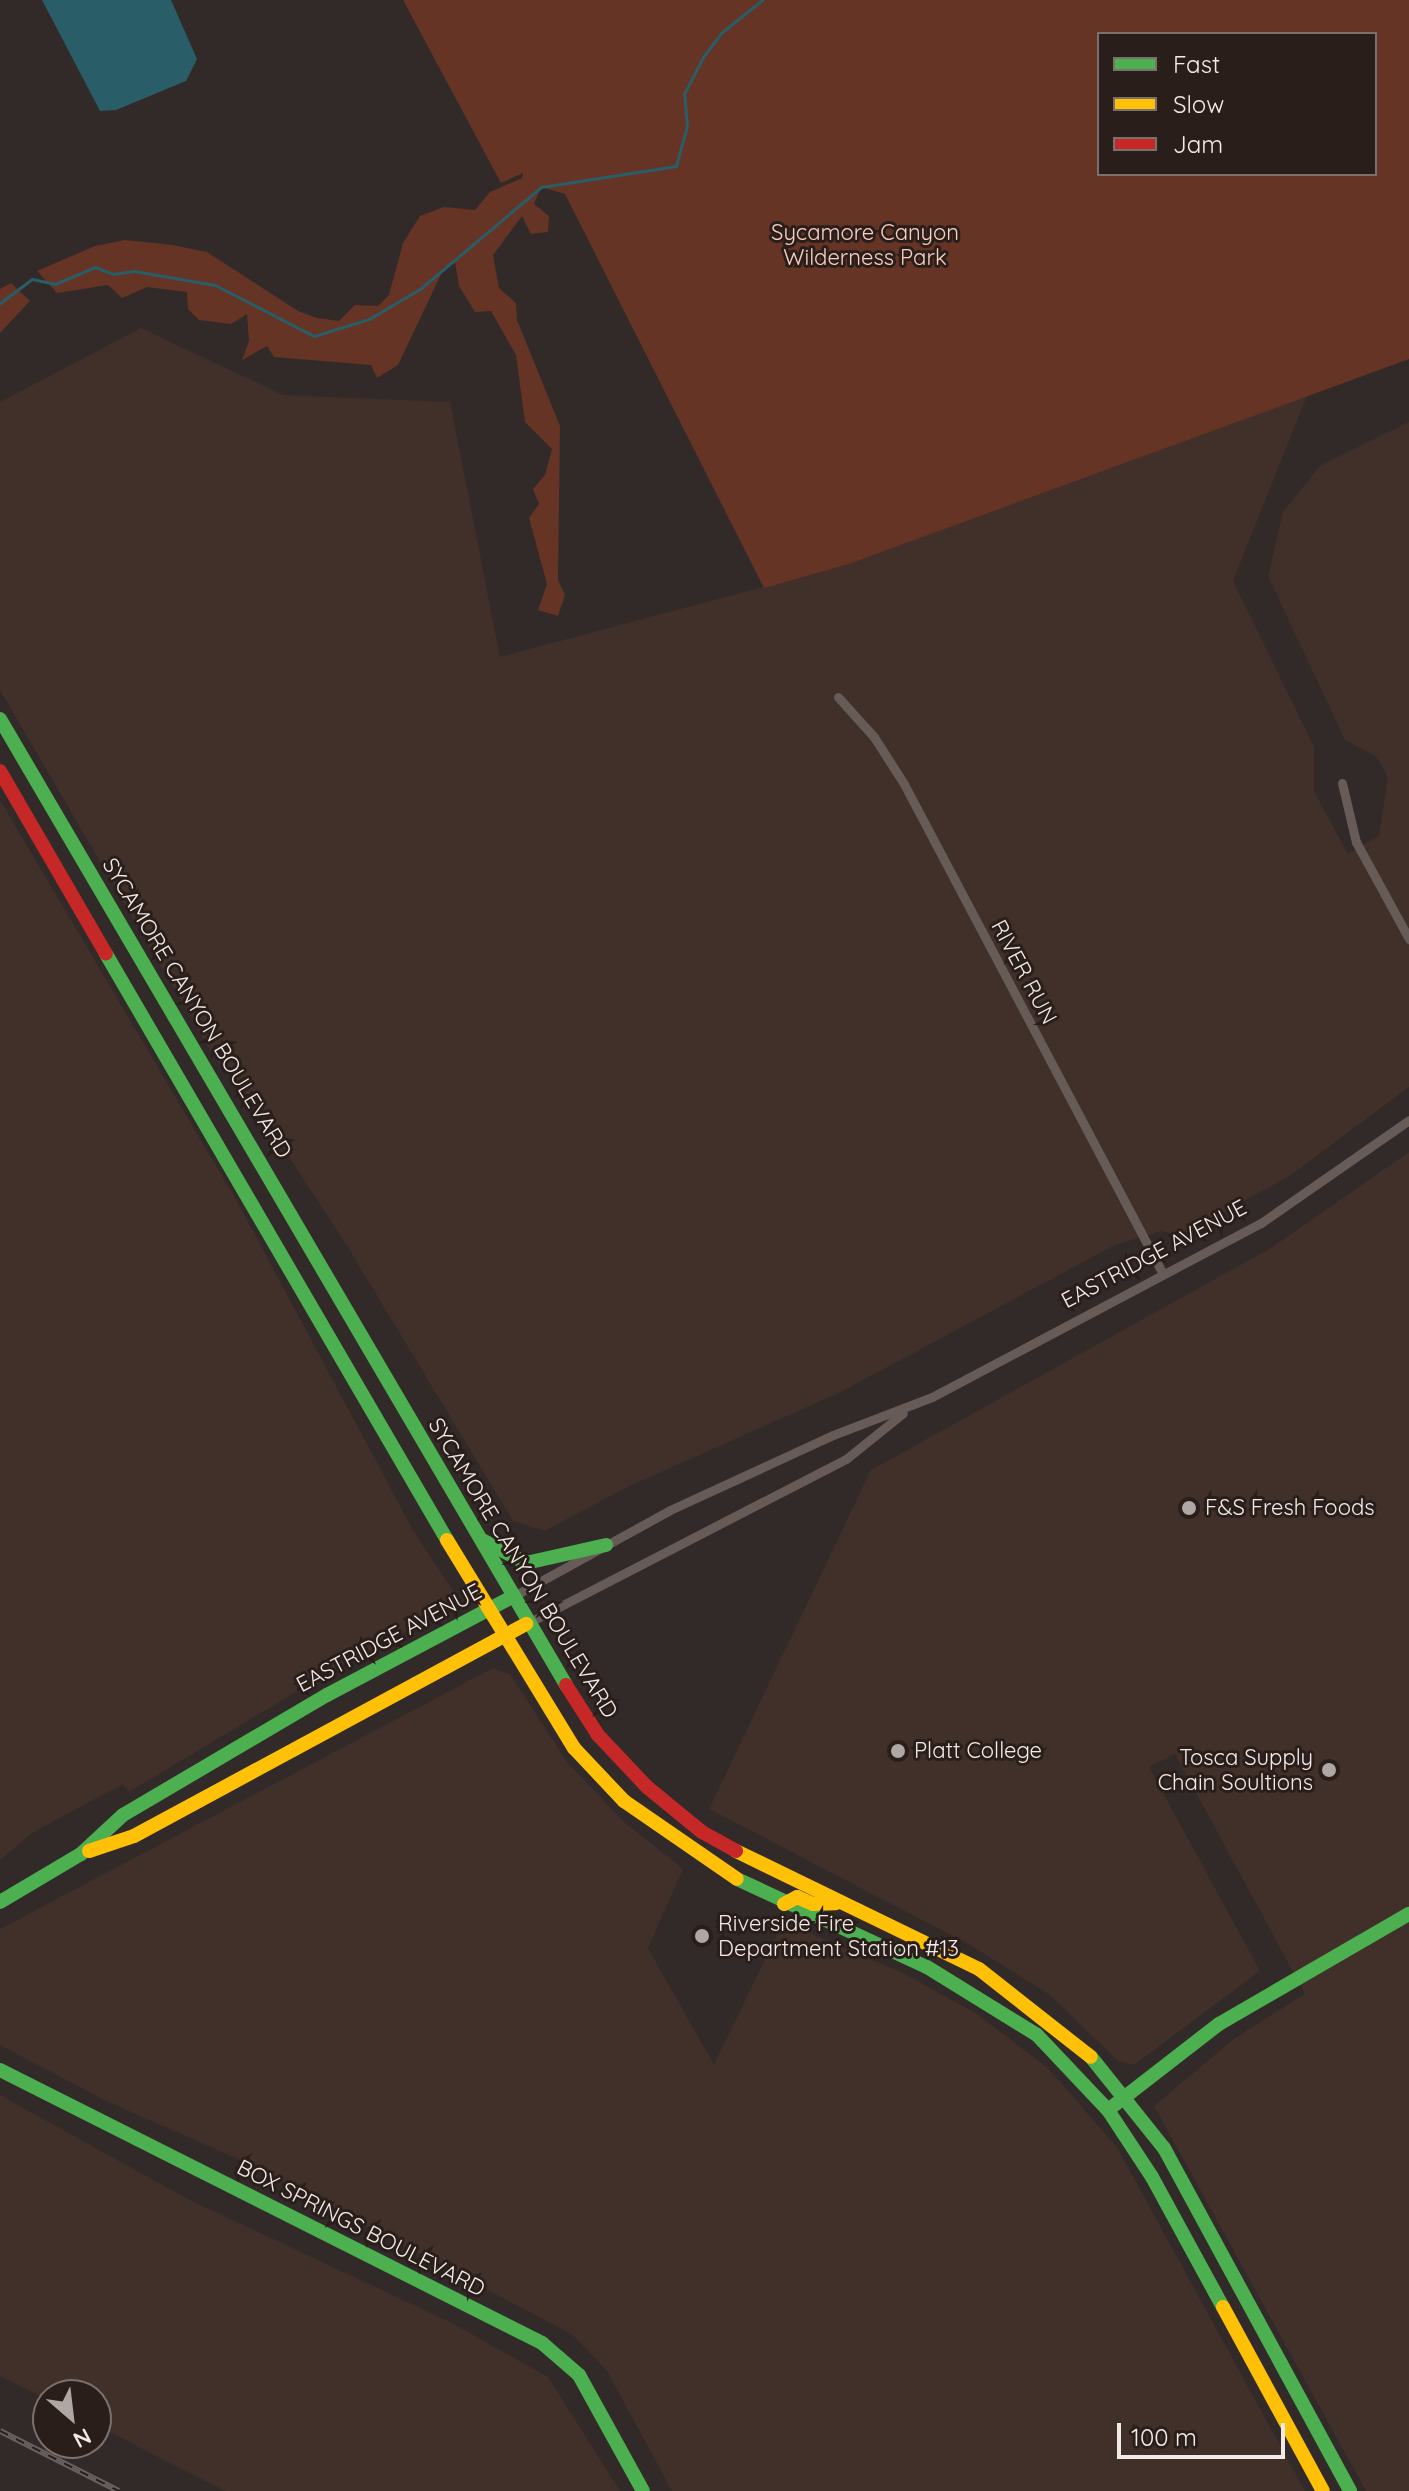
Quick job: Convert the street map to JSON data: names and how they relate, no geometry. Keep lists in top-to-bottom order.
{
  "streets": {
    "main road": ["SYCAMORE CANYON BOULEVARD", "EASTRIDGE AVENUE", "BOX SPRINGS BOULEVARD"],
    "street": ["RIVER RUN"]
  },
  "crossings": [
    ["RIVER RUN", "EASTRIDGE AVENUE"],
    ["SYCAMORE CANYON BOULEVARD", "EASTRIDGE AVENUE"]
  ],
  "parks": ["Sycamore Canyon Wilderness Park"],
  "places": [
    "F&S Fresh Foods",
    "Platt College",
    "Tosca Supply Chain Soultions",
    "Riverside Fire Department Station #13"
  ],
  "legend": ["Fast", "Slow", "Jam"],
  "scale_bar": "100 m",
  "north": "bottom right"
}
